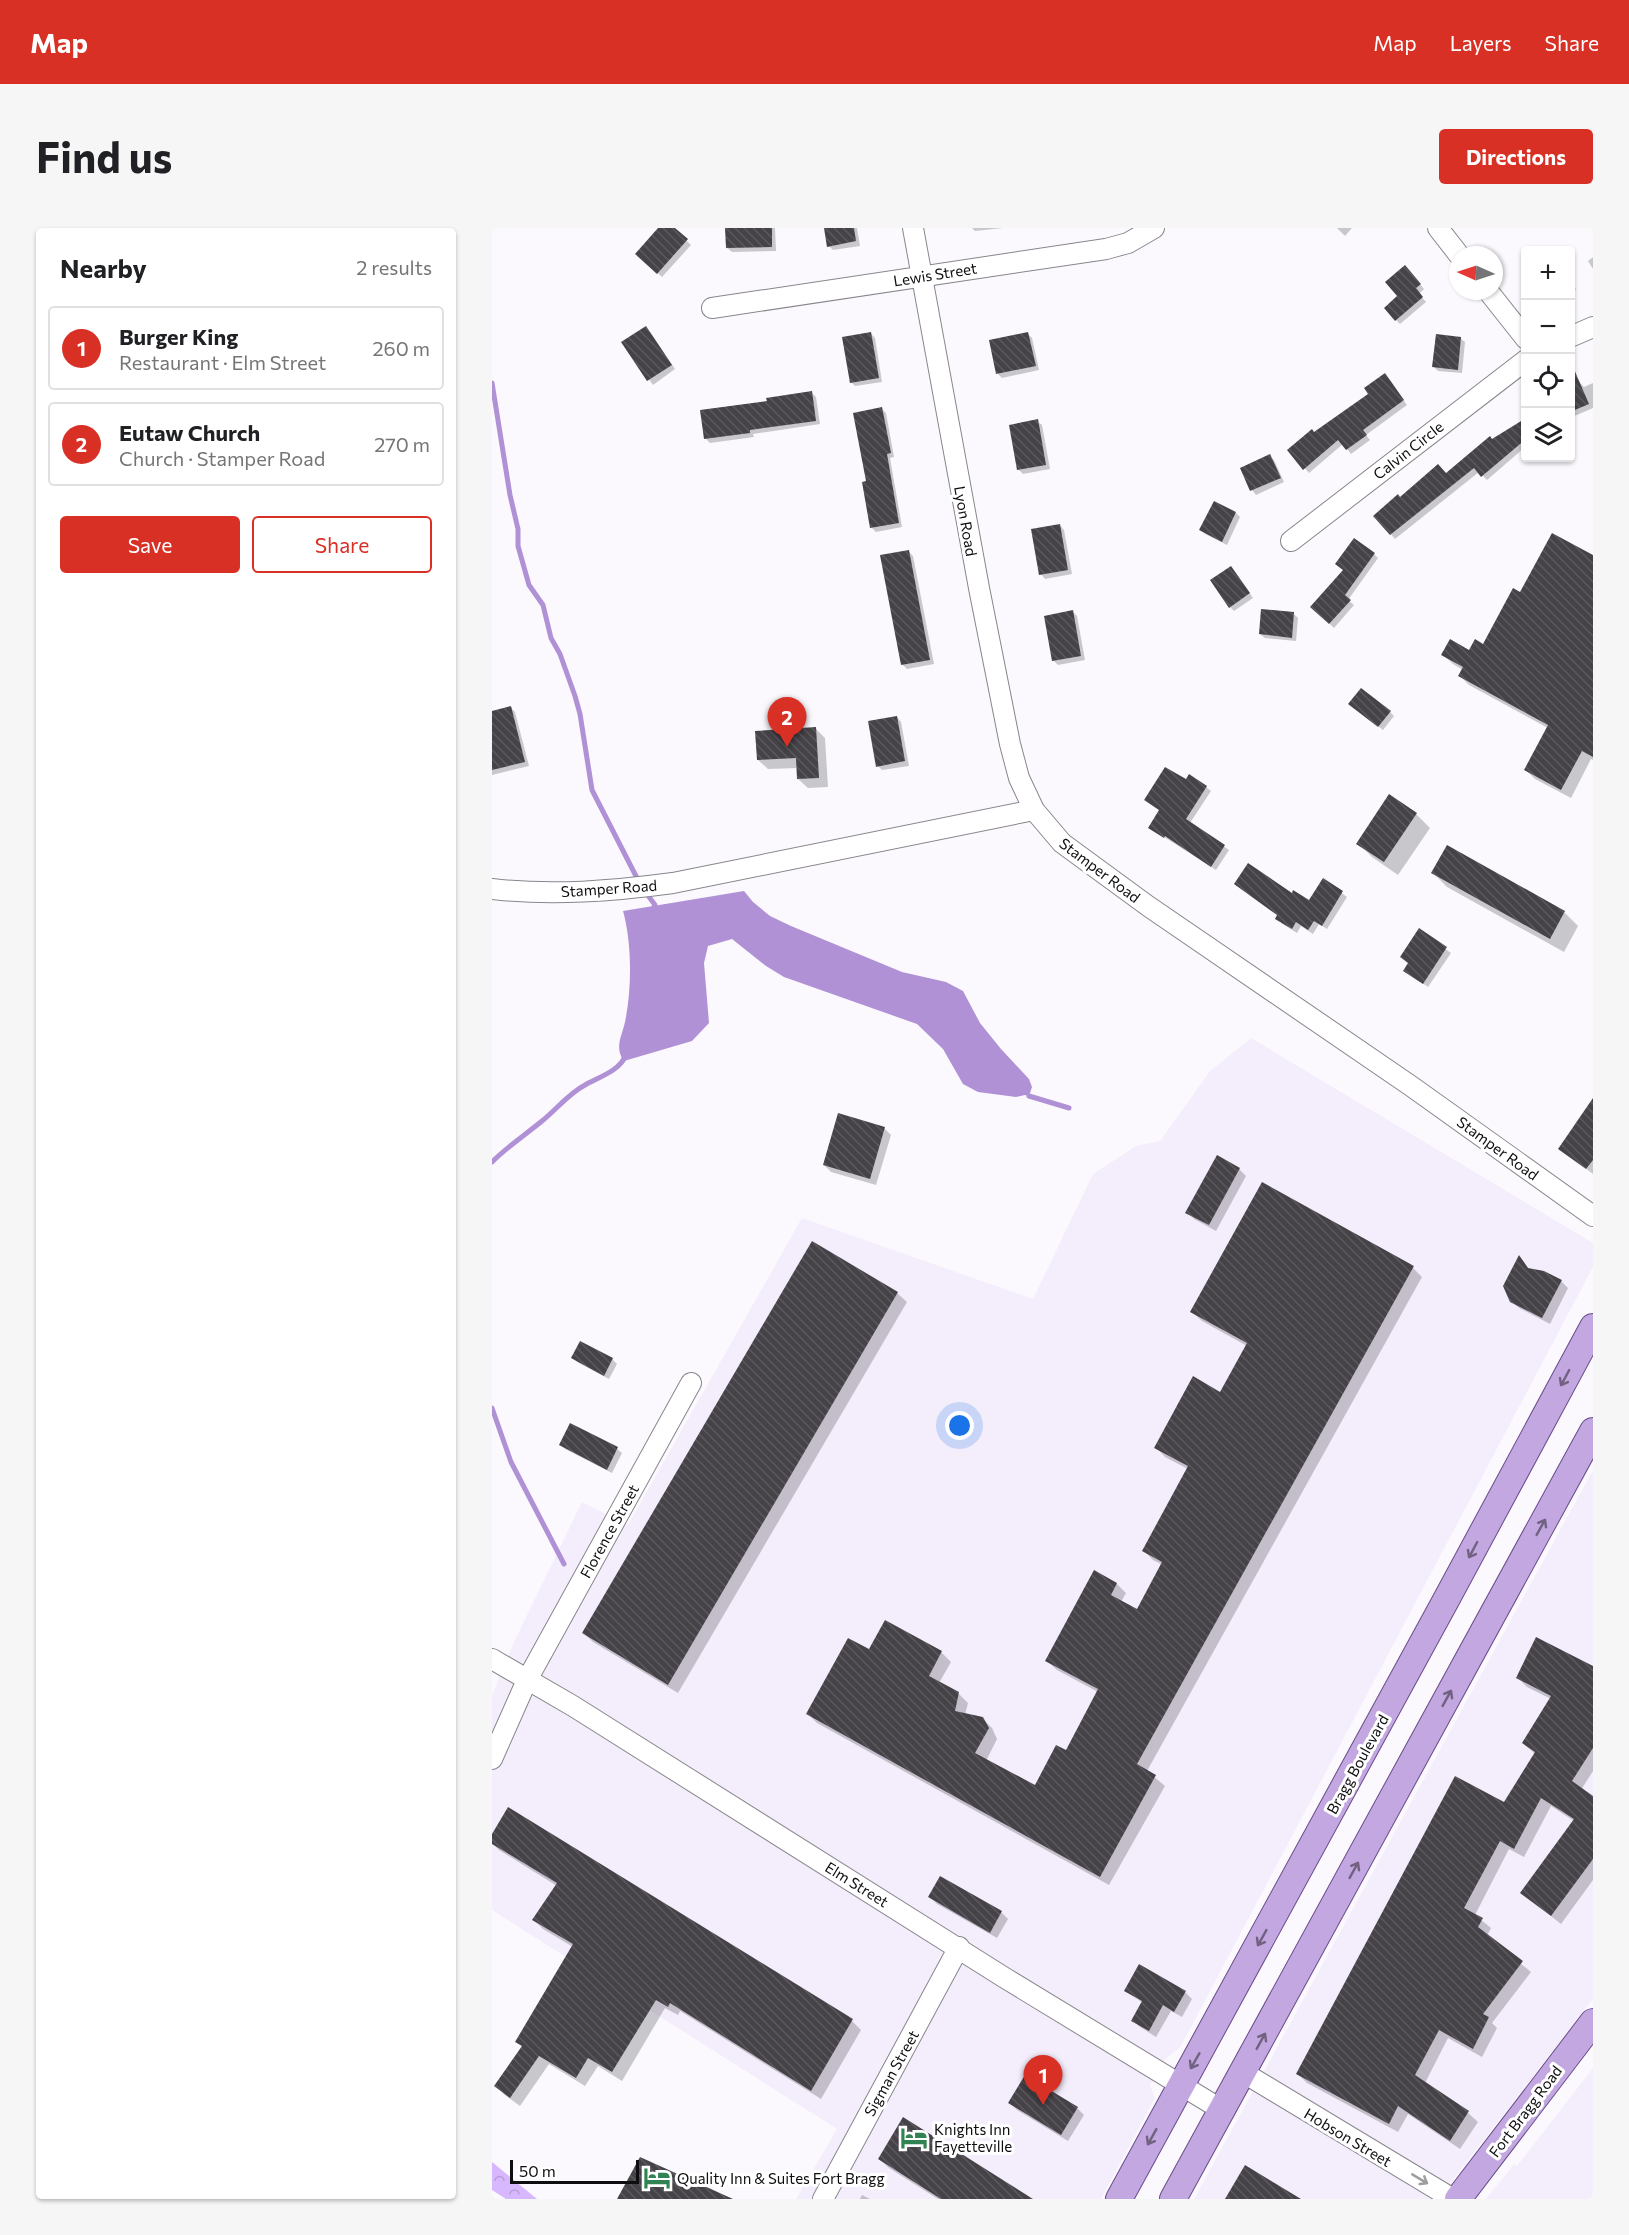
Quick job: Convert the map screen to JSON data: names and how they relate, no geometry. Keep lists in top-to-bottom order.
{
  "streets": {
    "main road": ["Bragg Boulevard", "Fort Bragg Road"],
    "street": [
      "Lewis Street",
      "Calvin Circle",
      "Lyon Road",
      "Stamper Road",
      "Florence Street",
      "Elm Street",
      "Sigman Street",
      "Hobson Street"
    ]
  },
  "crossings": [
    ["Lewis Street", "Lyon Road"],
    ["Lyon Road", "Stamper Road"],
    ["Florence Street", "Elm Street"],
    ["Bragg Boulevard", "Elm Street"],
    ["Elm Street", "Sigman Street"]
  ],
  "one_way": ["Hobson Street"],
  "places": {
    "hotel": ["Knights Inn Fayetteville", "Quality Inn & Suites Fort Bragg"]
  },
  "scale_bar": "50 m",
  "north": "left",
  "page": {
    "header": "Map",
    "nav": ["Map", "Layers", "Share"],
    "buttons": [
      "Directions",
      ["Save", "Share"]
    ],
    "title": "Find us",
    "heading": ["Nearby", "2 results"],
    "map_buttons": ["+", "−"],
    "list": [
      {
        "mark": "1",
        "name": "Burger King",
        "note": "Restaurant · Elm Street",
        "value": "260 m"
      },
      {
        "mark": "2",
        "name": "Eutaw Church",
        "note": "Church · Stamper Road",
        "value": "270 m"
      }
    ],
    "pins": ["2", "1"],
    "scale": "50 m"
  }
}
